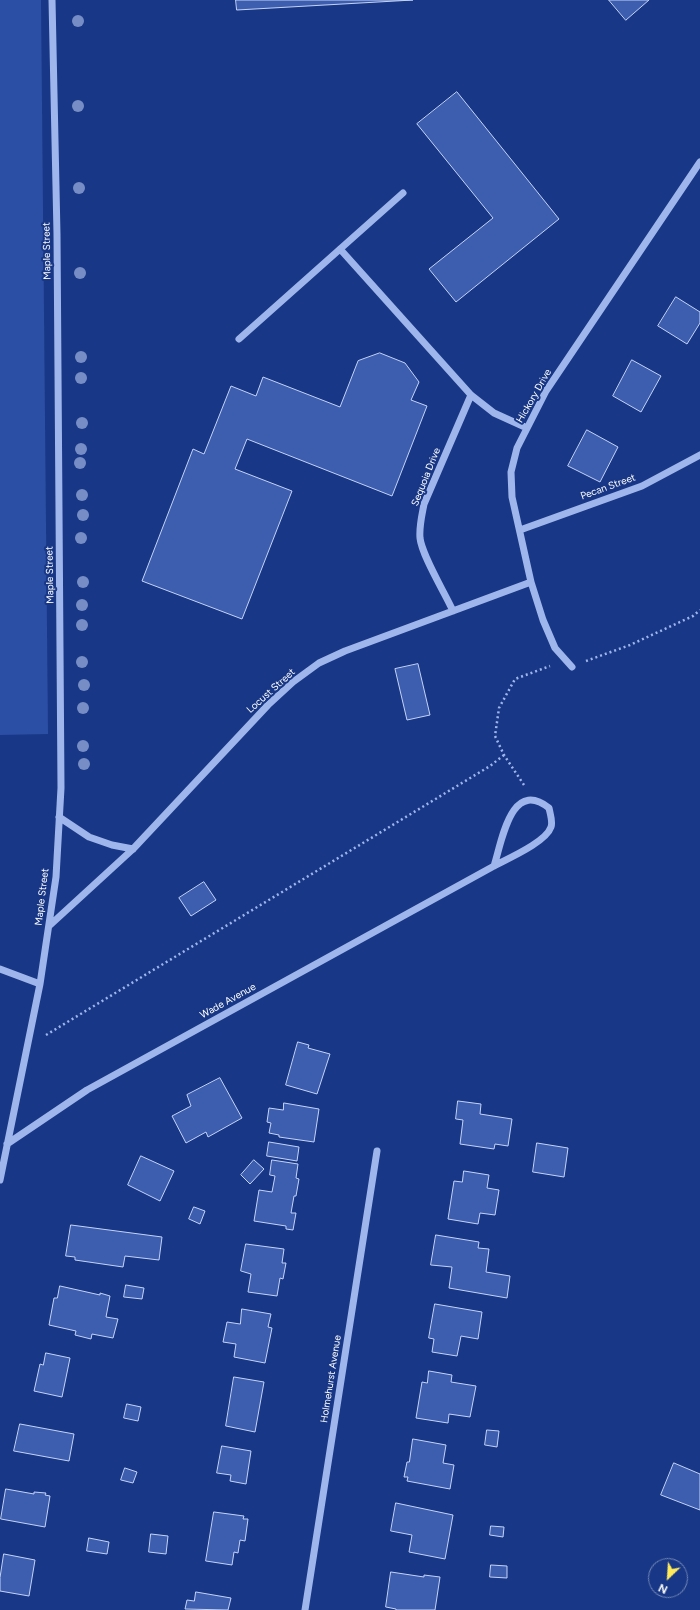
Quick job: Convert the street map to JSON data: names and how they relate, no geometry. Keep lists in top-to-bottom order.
{
  "streets": {
    "street": [
      "Maple Street",
      "Hickory Drive",
      "Sequoia Drive",
      "Pecan Street",
      "Locust Street",
      "Wade Avenue",
      "Holmehurst Avenue"
    ]
  },
  "crossings": [
    ["Maple Street", "Locust Street"],
    ["Maple Street", "Wade Avenue"],
    ["Hickory Drive", "Pecan Street"],
    ["Hickory Drive", "Locust Street"],
    ["Sequoia Drive", "Locust Street"]
  ],
  "north": "bottom left"
}
